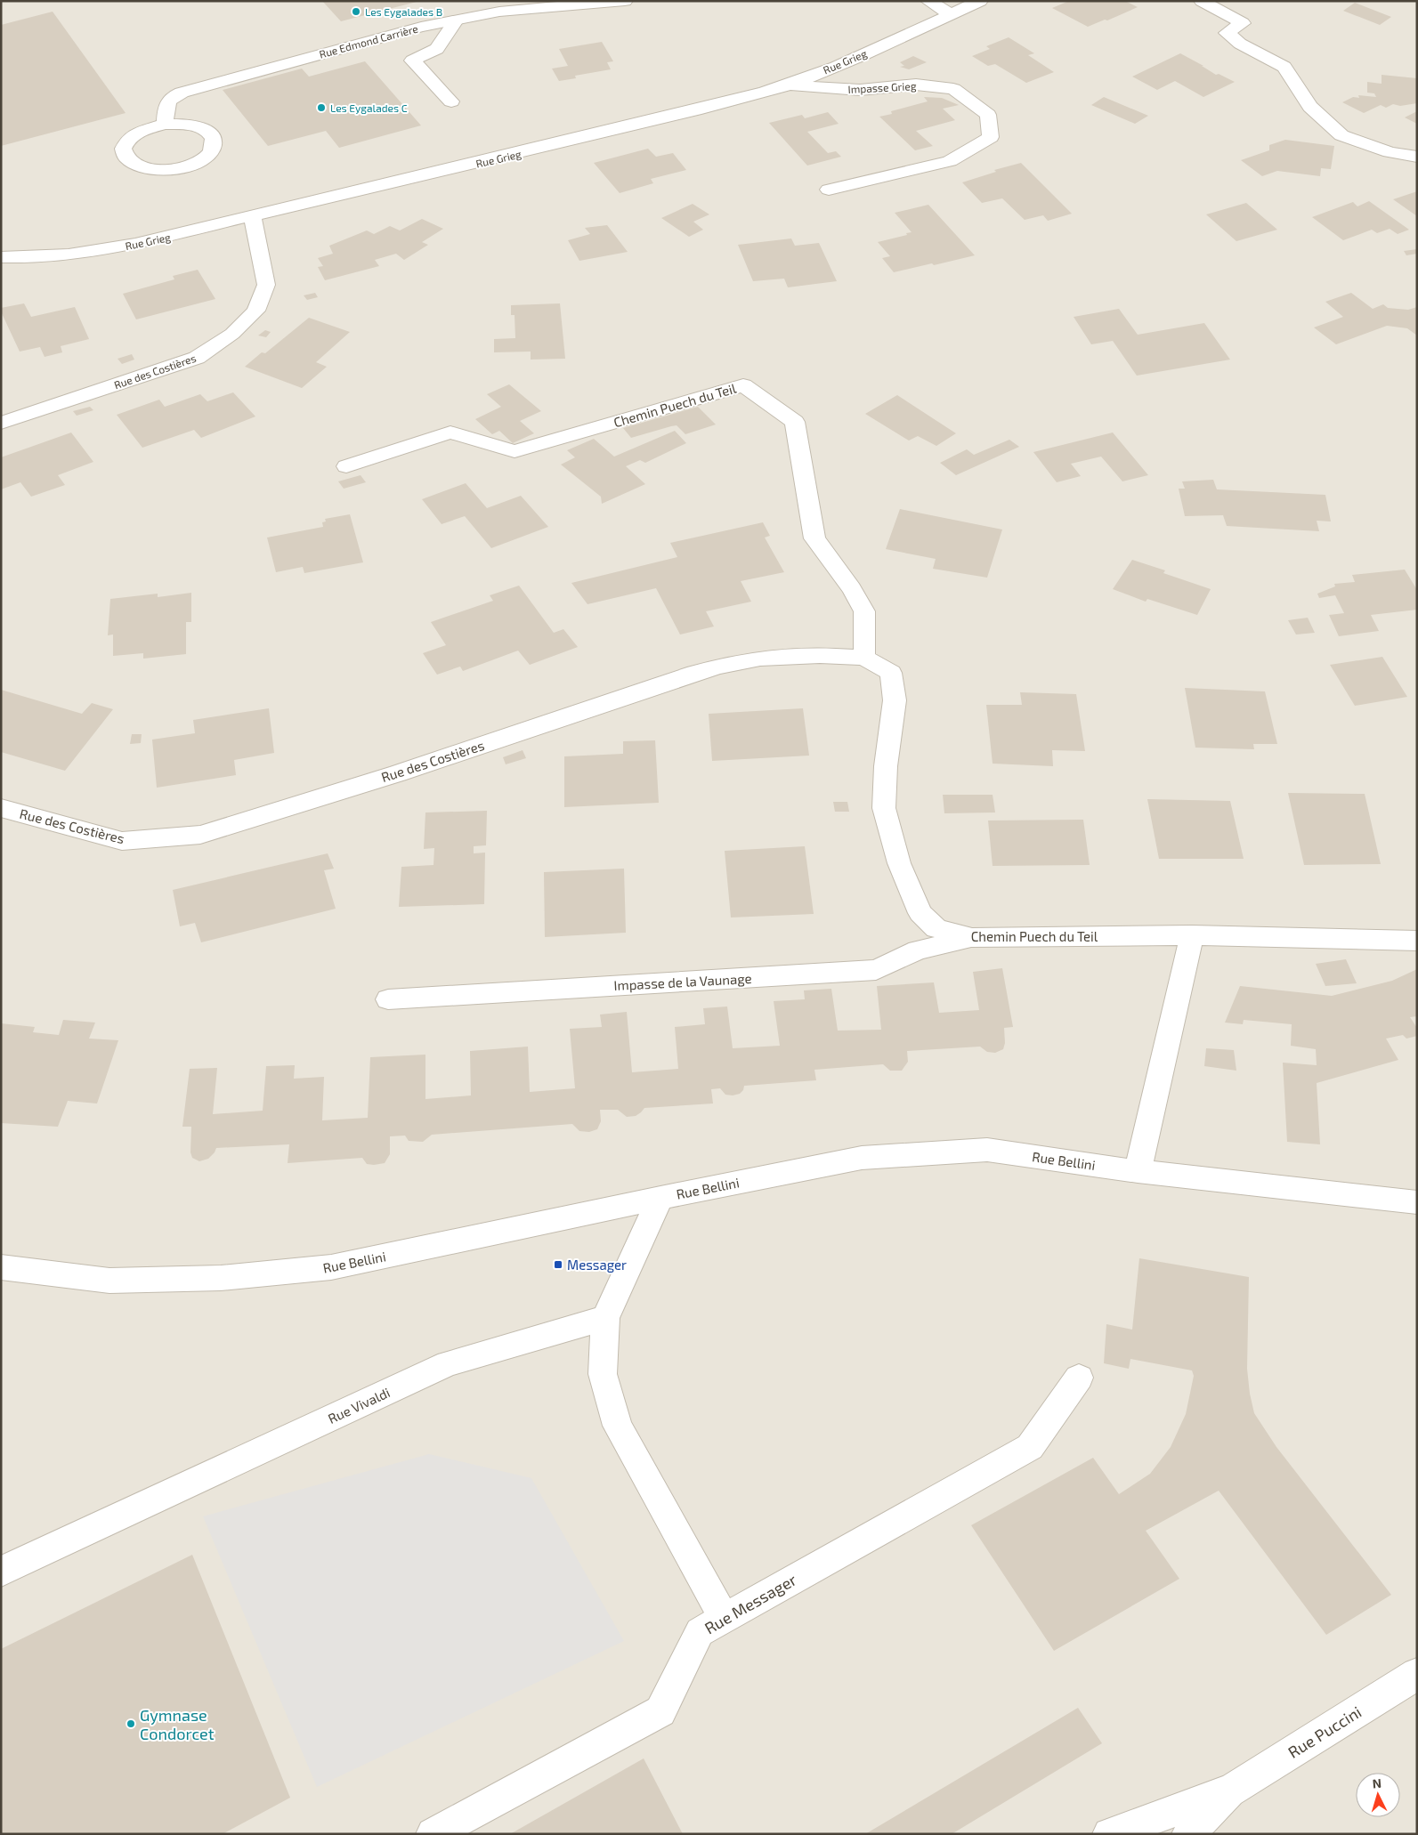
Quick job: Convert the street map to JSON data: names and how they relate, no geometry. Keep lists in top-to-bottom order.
{
  "streets": {
    "street": [
      "Rue Edmond Carrière",
      "Rue Grieg",
      "Impasse Grieg",
      "Rue des Costières",
      "Chemin Puech du Teil",
      "Impasse de la Vaunage",
      "Rue Bellini",
      "Rue Vivaldi",
      "Rue Messager",
      "Rue Puccini"
    ]
  },
  "crossings": [
    ["Rue Grieg", "Impasse Grieg"],
    ["Rue Grieg", "Rue des Costières"],
    ["Rue des Costières", "Chemin Puech du Teil"],
    ["Chemin Puech du Teil", "Impasse de la Vaunage"]
  ],
  "places": {
    "other": ["Les Eygalades B", "Les Eygalades C", "Gymnase Condorcet"],
    "transit": ["Messager"]
  },
  "north": "top"
}
